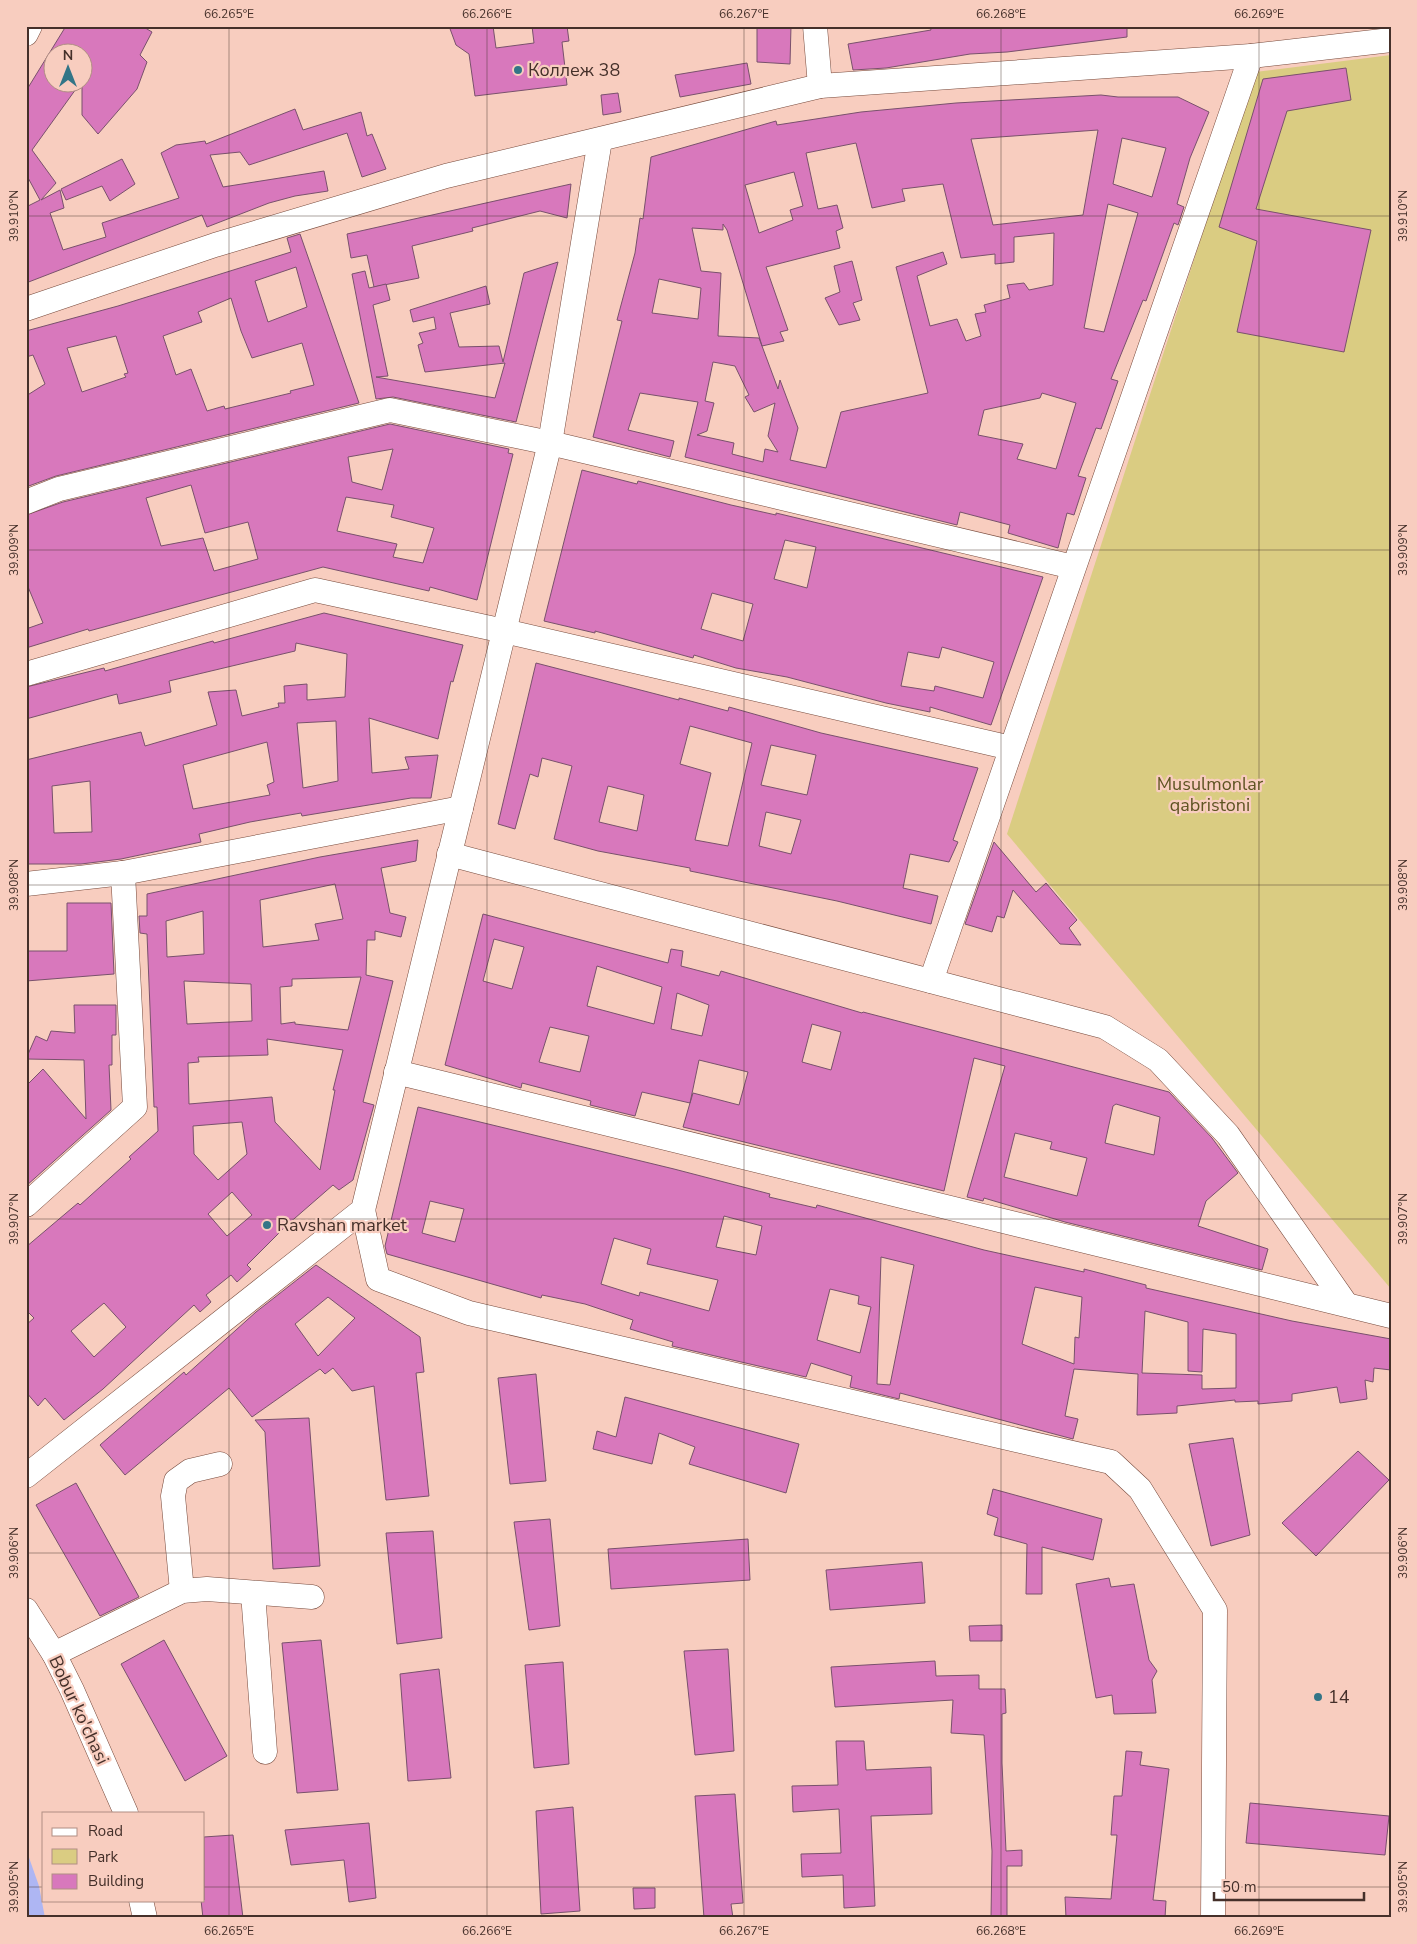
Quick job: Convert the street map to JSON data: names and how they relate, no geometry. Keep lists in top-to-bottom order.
{
  "streets": {
    "street": ["Bobur ko'chasi"]
  },
  "parks": ["Musulmonlar qabristoni"],
  "places": ["Коллеж 38", "Ravshan market", "14"],
  "legend": ["Road", "Park", "Building"],
  "scale_bar": "50 m",
  "north": "top",
  "coordinates": [
    "66.265°E",
    "66.266°E",
    "66.267°E",
    "66.268°E",
    "66.269°E",
    "39.910°N",
    "39.909°N",
    "39.908°N",
    "39.907°N",
    "39.906°N",
    "39.905°N"
  ]
}
